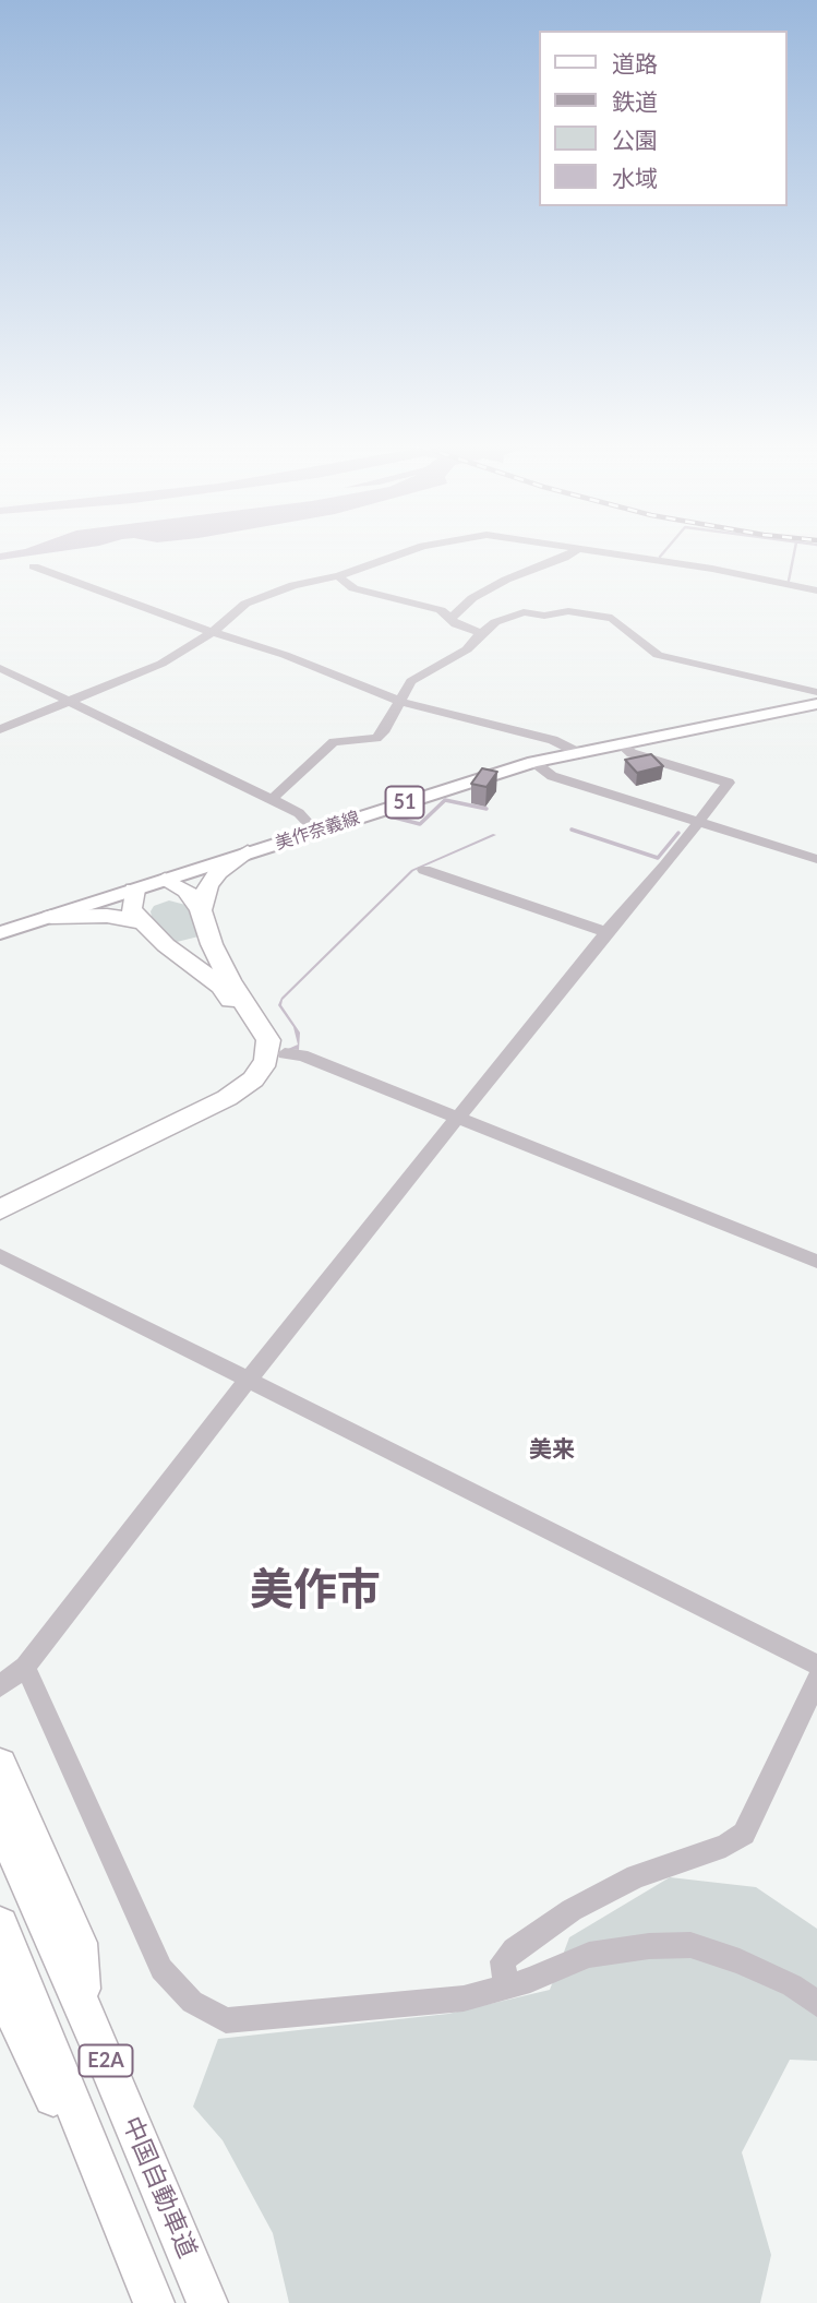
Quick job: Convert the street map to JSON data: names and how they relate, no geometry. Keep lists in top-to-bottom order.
{
  "streets": {
    "highway": ["E2A", "中国自動車道"],
    "main road": ["51", "美作奈義線"]
  },
  "districts": ["美来", "美作市"],
  "legend": [
    "道路",
    "鉄道",
    "公園",
    "水域"
  ]
}
